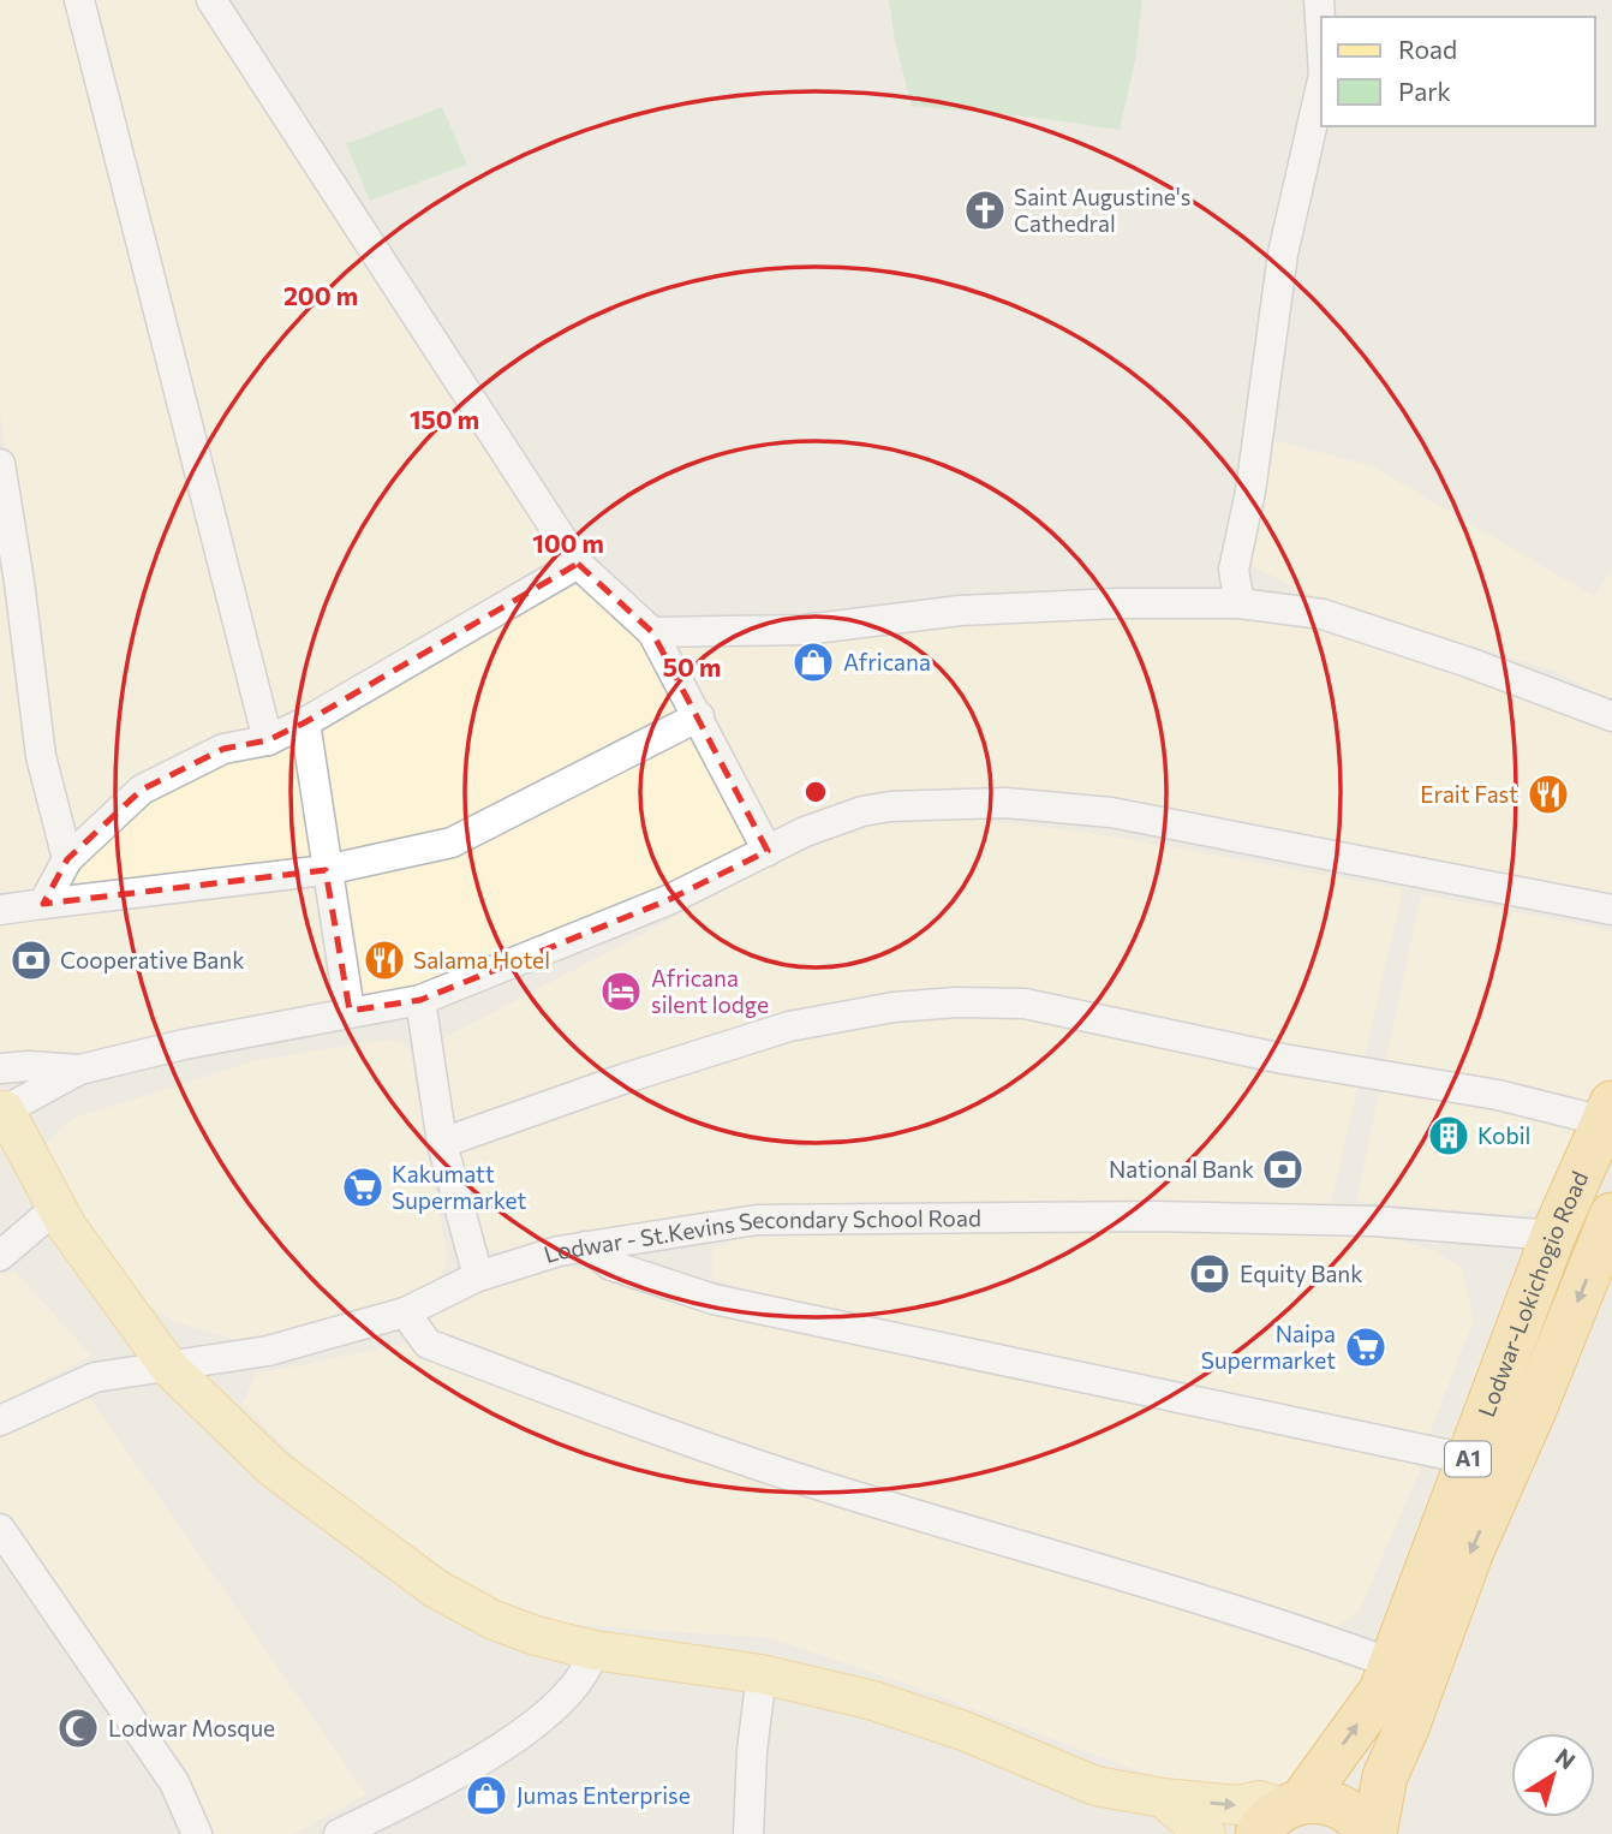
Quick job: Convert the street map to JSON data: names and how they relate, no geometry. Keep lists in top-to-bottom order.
{
  "streets": {
    "highway": ["Lodwar-Lokichogio Road", "A1"],
    "street": ["Lodwar - St.Kevins Secondary School Road"]
  },
  "crossings": [
    ["Lodwar - St.Kevins Secondary School Road", "Lodwar-Lokichogio Road"],
    ["Lodwar-Lokichogio Road", "A1"]
  ],
  "places": {
    "church": ["Saint Augustine's Cathedral"],
    "shop": ["Africana", "Jumas Enterprise"],
    "restaurant": ["Erait Fast", "Salama Hotel"],
    "bank": ["Cooperative Bank", "National Bank", "Equity Bank"],
    "hotel": ["Africana silent lodge"],
    "building": ["Kobil"],
    "supermarket": ["Kakumatt Supermarket", "Naipa Supermarket"],
    "mosque": ["Lodwar Mosque"]
  },
  "legend": ["Road", "Park"],
  "north": "top right",
  "rings": [
    "200 m",
    "150 m",
    "100 m",
    "50 m"
  ]
}
